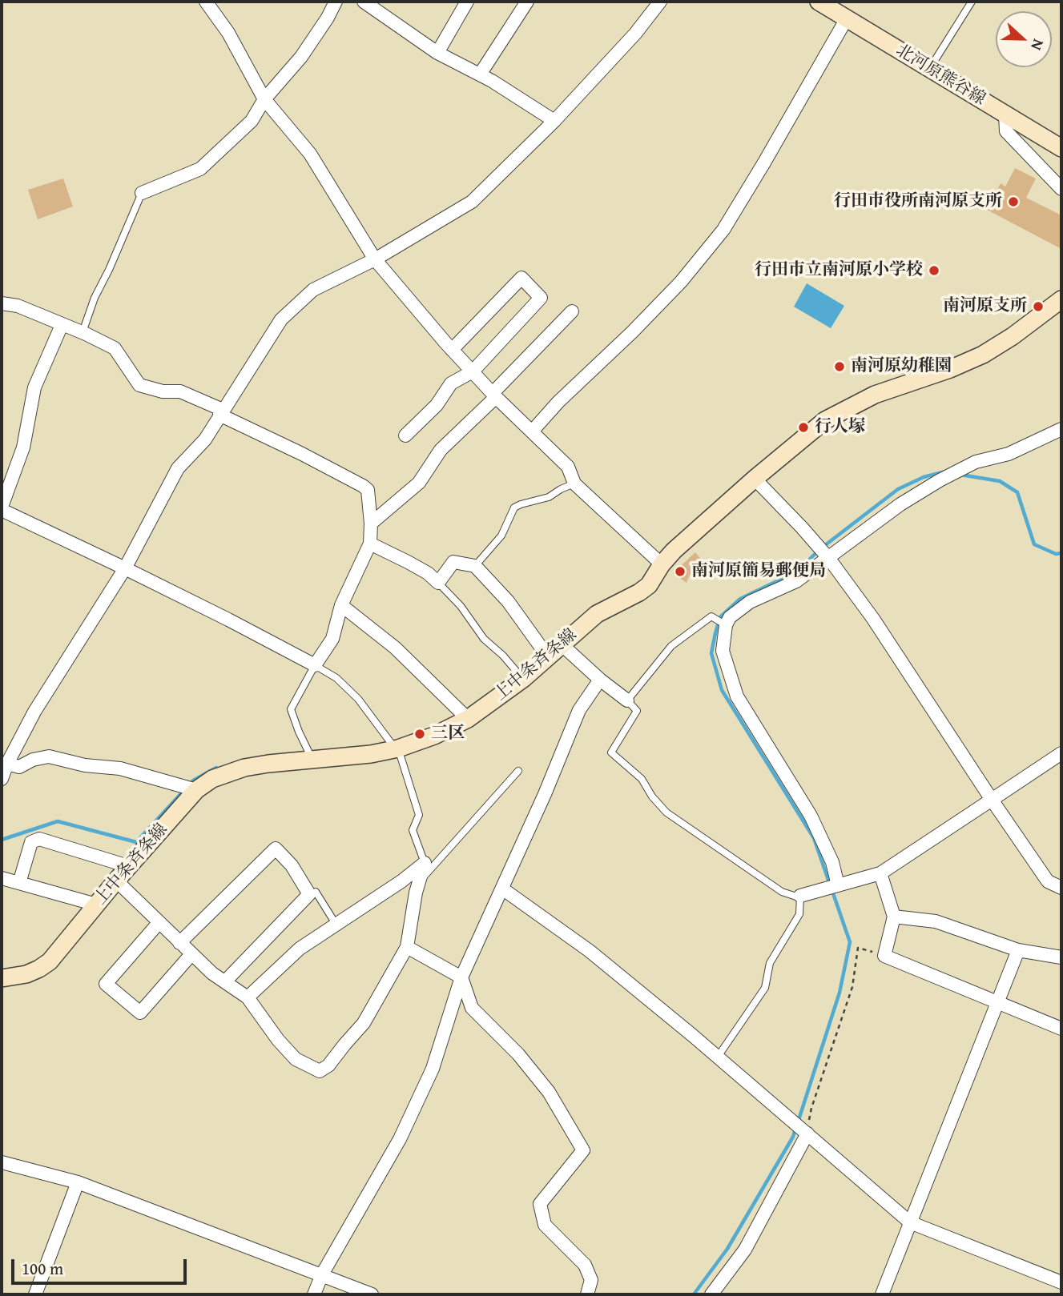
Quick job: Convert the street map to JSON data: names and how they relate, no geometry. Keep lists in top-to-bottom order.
{
  "streets": {
    "main road": ["北河原熊谷線", "上中条斉条線"]
  },
  "places": [
    "行田市役所南河原支所",
    "行田市立南河原小学校",
    "南河原支所",
    "南河原幼稚園",
    "行人塚",
    "南河原簡易郵便局",
    "三区"
  ],
  "scale_bar": "100 m",
  "north": "right"
}
